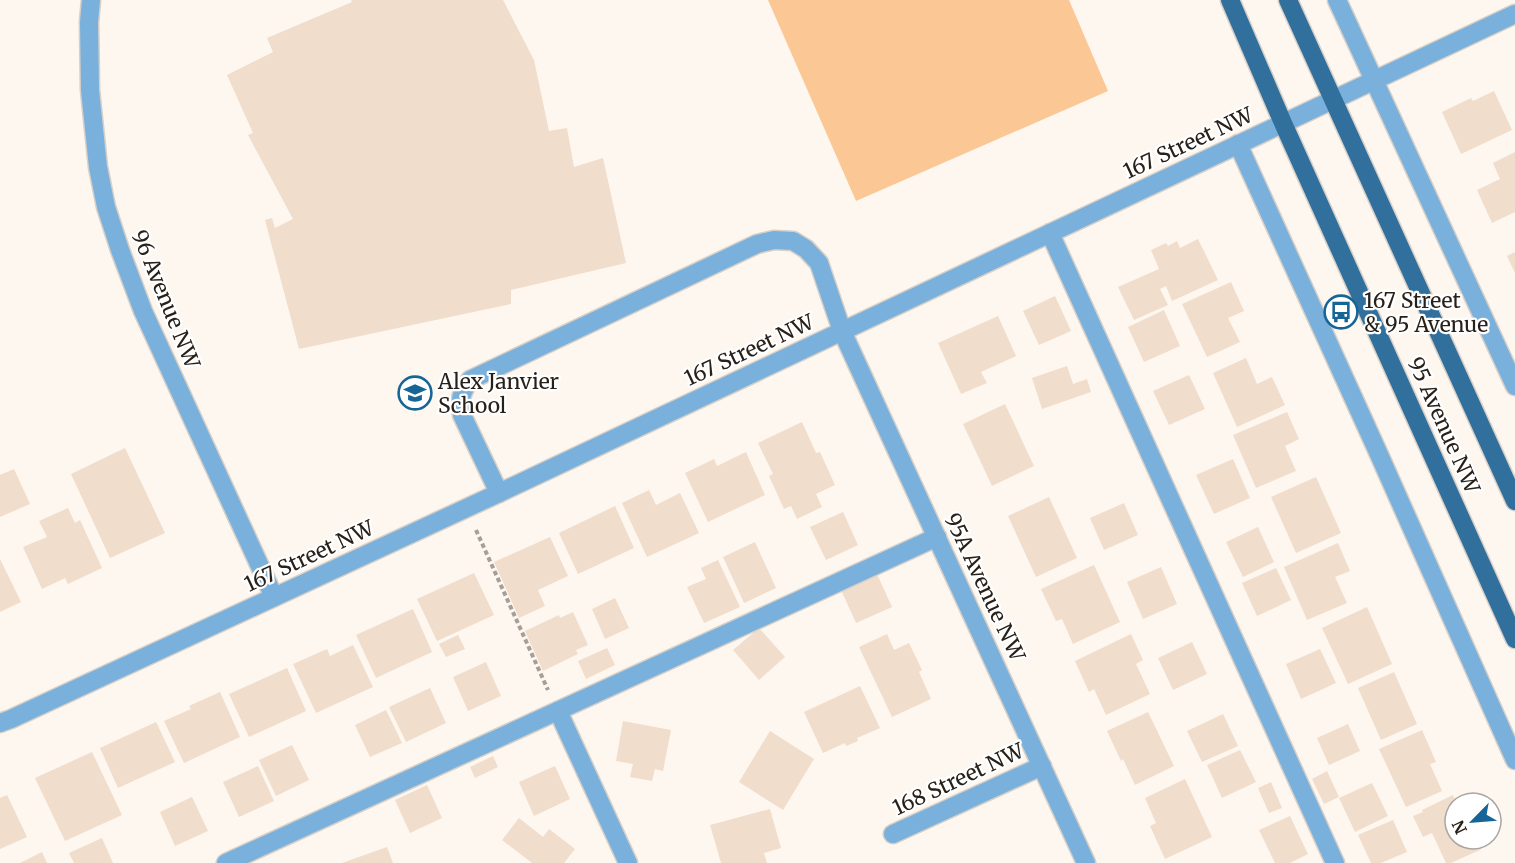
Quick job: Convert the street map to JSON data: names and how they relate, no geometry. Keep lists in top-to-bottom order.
{
  "streets": {
    "main road": ["95 Avenue NW"],
    "street": [
      "167 Street NW",
      "96 Avenue NW",
      "95A Avenue NW",
      "168 Street NW"
    ]
  },
  "crossings": [
    ["167 Street NW", "96 Avenue NW"],
    ["167 Street NW", "95 Avenue NW"],
    ["167 Street NW", "95A Avenue NW"],
    ["95A Avenue NW", "168 Street NW"]
  ],
  "places": {
    "bus stop": ["167 Street & 95 Avenue"],
    "school or university": ["Alex Janvier School"]
  },
  "north": "bottom left"
}
